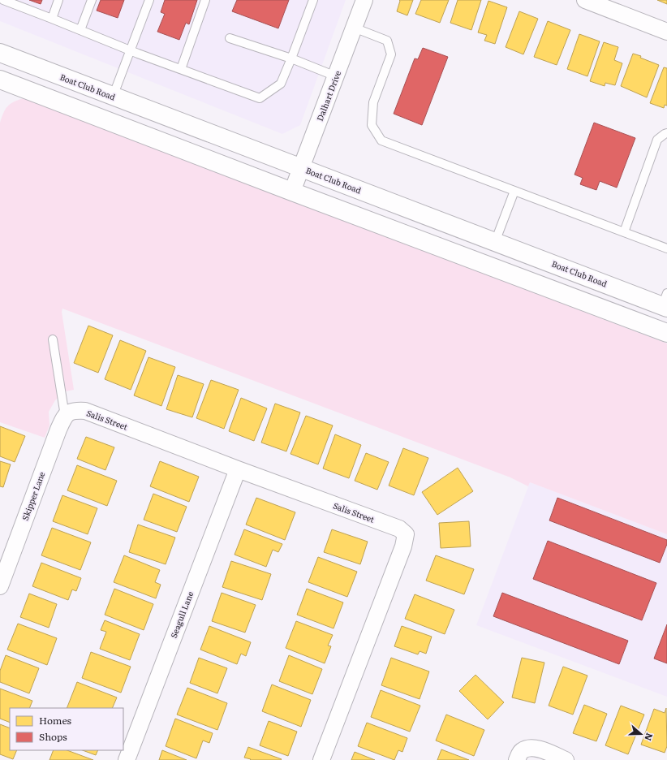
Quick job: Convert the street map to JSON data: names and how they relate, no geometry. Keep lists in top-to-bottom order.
{
  "streets": {
    "main road": ["Boat Club Road"],
    "street": [
      "Dalhart Drive",
      "Salis Street",
      "Skipper Lane",
      "Seagull Lane"
    ]
  },
  "crossings": [
    ["Boat Club Road", "Dalhart Drive"],
    ["Salis Street", "Skipper Lane"],
    ["Salis Street", "Seagull Lane"]
  ],
  "legend": ["Homes", "Shops"],
  "north": "right"
}
